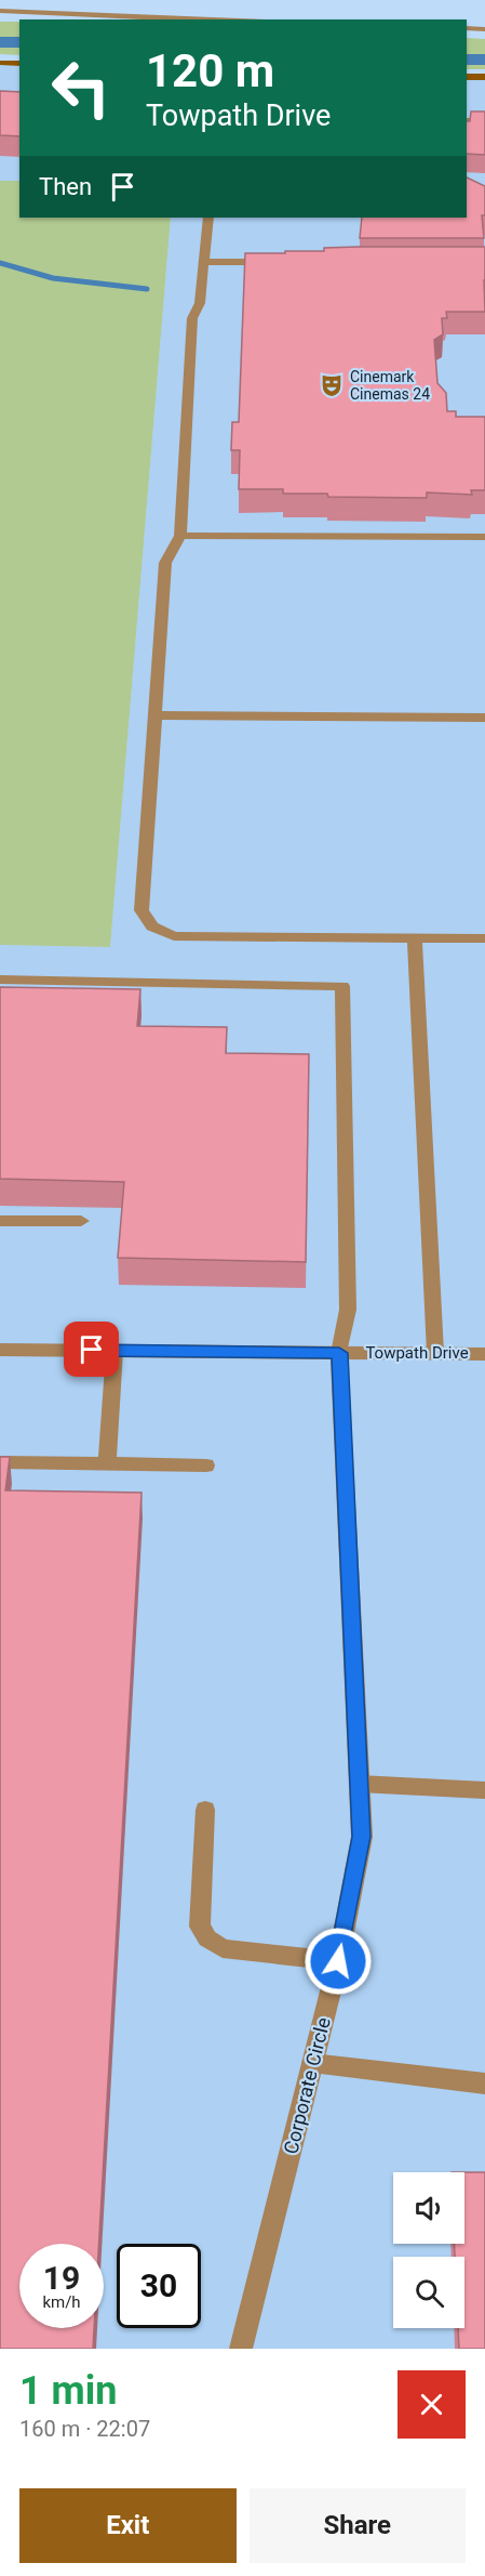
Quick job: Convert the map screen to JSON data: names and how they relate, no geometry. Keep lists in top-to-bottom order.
{
  "streets": {
    "street": ["Towpath Drive", "Corporate Circle"]
  },
  "crossings": [
    ["Towpath Drive", "Corporate Circle"]
  ],
  "places": {
    "theatre": ["Cinemark Cinemas 24"]
  },
  "page": {
    "turn": ["120 m", "Towpath Drive"],
    "then": "Then",
    "speed": "19 km/h",
    "limit": "30",
    "heading": ["1 min", "160 m · 22:07"],
    "buttons": ["Exit", "Share"]
  }
}
